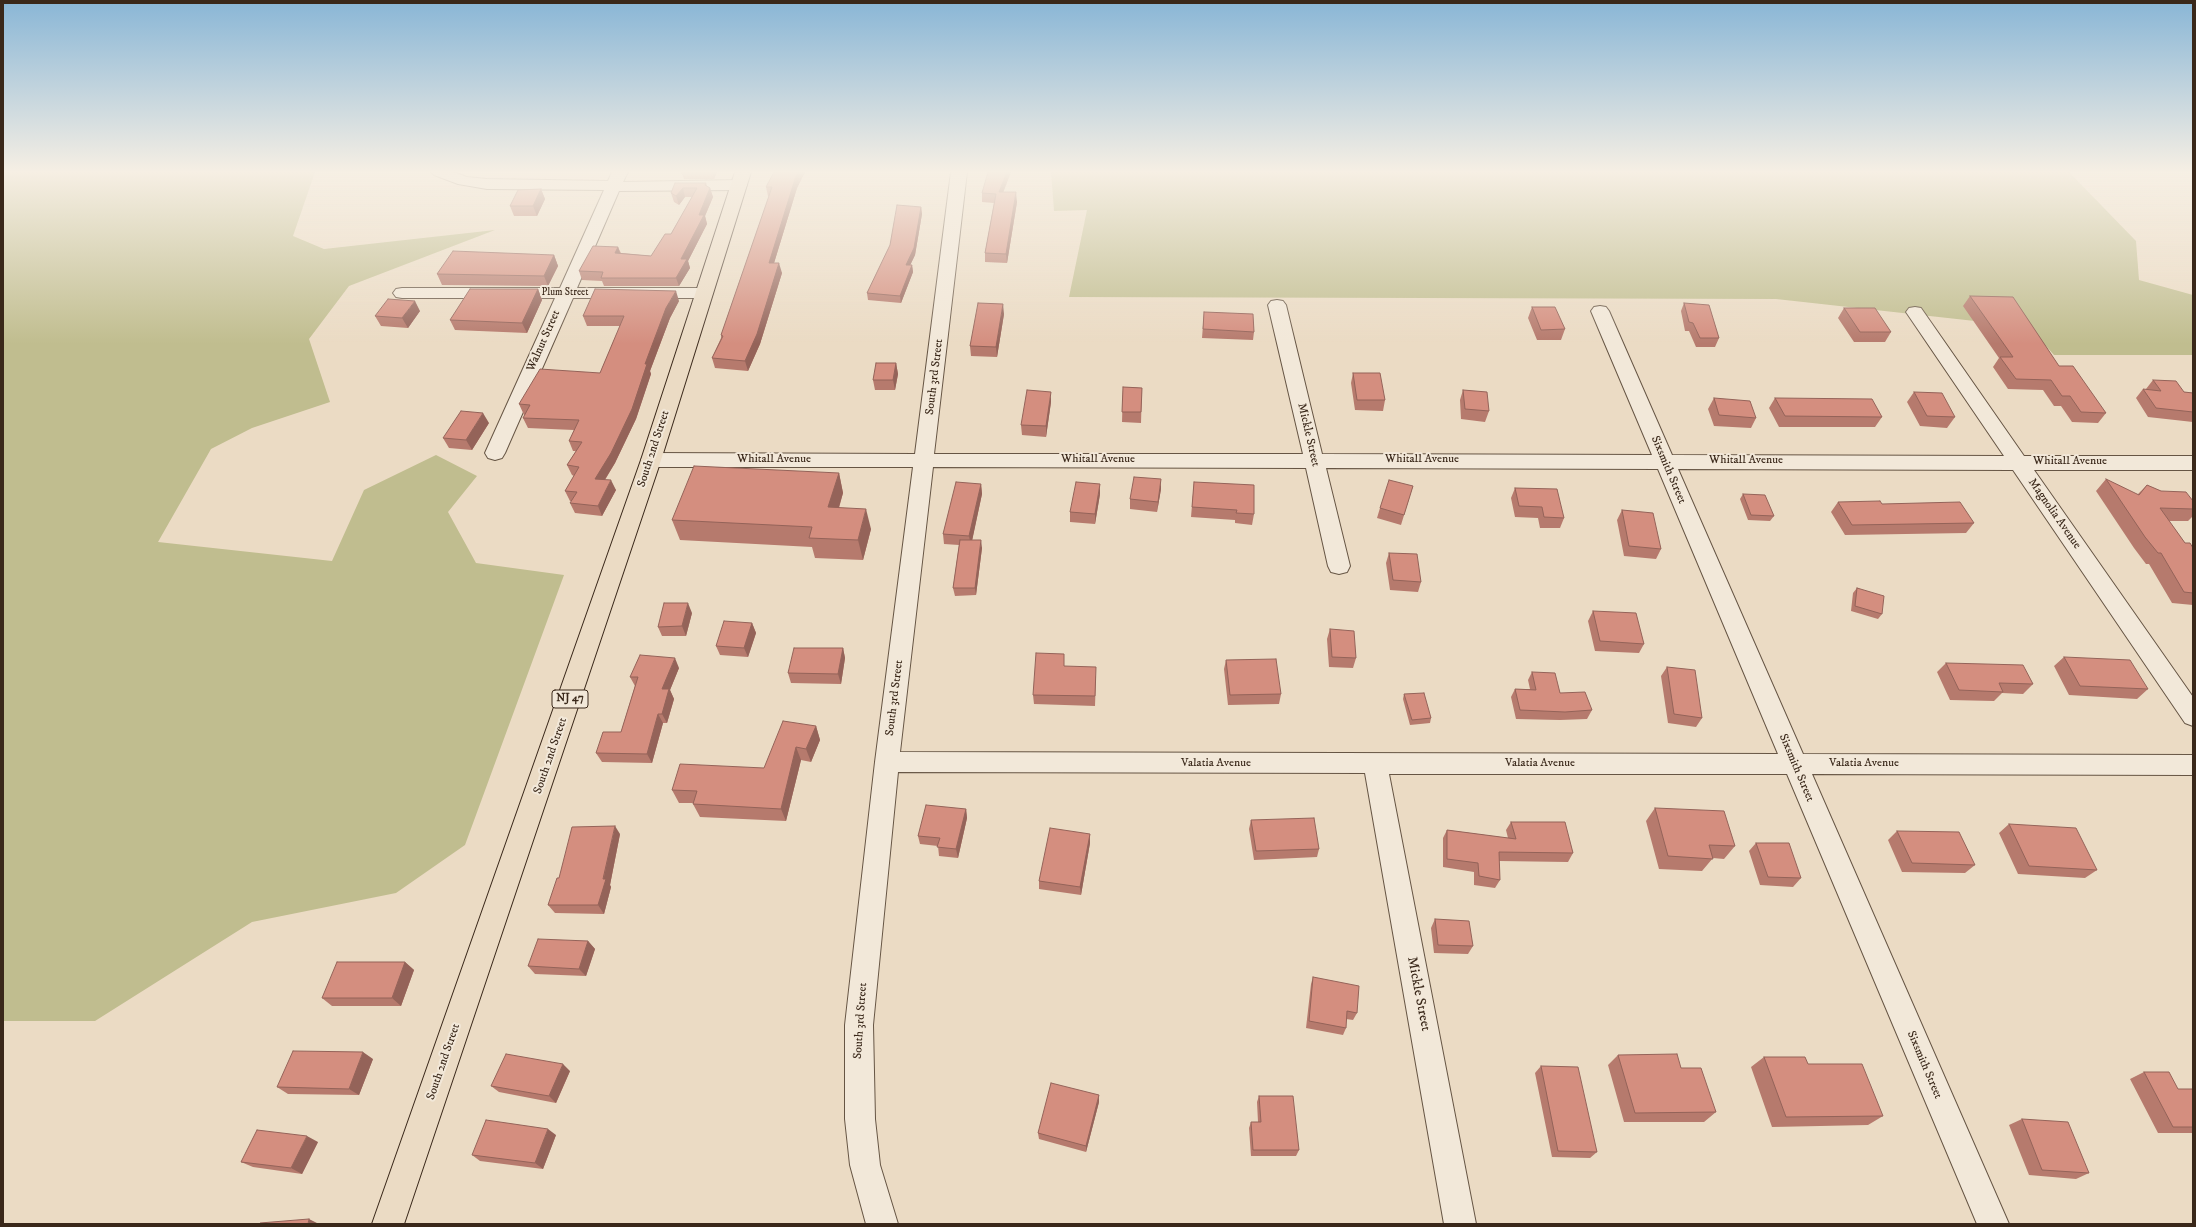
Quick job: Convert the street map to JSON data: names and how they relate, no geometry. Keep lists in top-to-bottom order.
{
  "streets": {
    "main road": ["South 2nd Street", "NJ 47"],
    "street": [
      "Plum Street",
      "Walnut Street",
      "South 3rd Street",
      "Mickle Street",
      "Whitall Avenue",
      "Sixsmith Street",
      "Magnolia Avenue",
      "Valatia Avenue"
    ]
  },
  "crossings": [
    ["Plum Street", "Walnut Street"],
    ["Plum Street", "South 2nd Street"],
    ["South 3rd Street", "Whitall Avenue"],
    ["South 3rd Street", "Valatia Avenue"],
    ["Mickle Street", "Whitall Avenue"],
    ["Mickle Street", "Valatia Avenue"],
    ["South 2nd Street", "Whitall Avenue"],
    ["Whitall Avenue", "Sixsmith Street"],
    ["Whitall Avenue", "Magnolia Avenue"],
    ["Sixsmith Street", "Valatia Avenue"]
  ]
}
